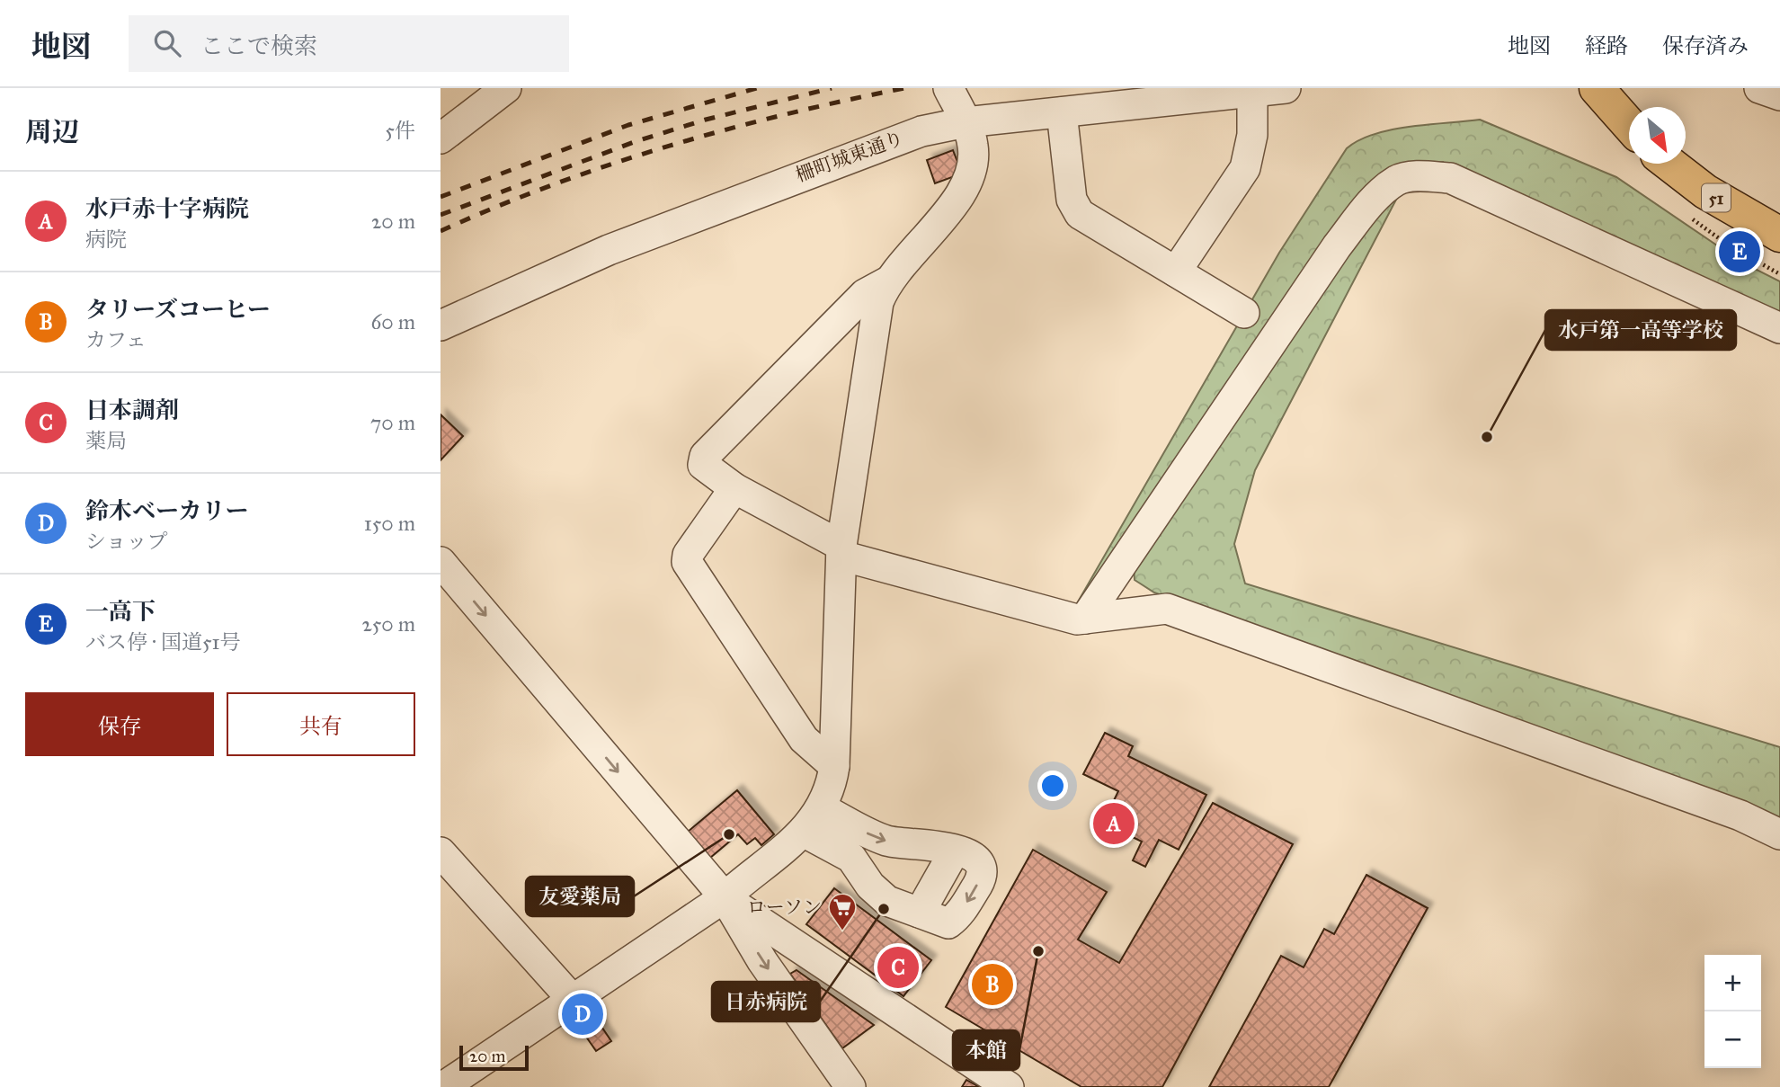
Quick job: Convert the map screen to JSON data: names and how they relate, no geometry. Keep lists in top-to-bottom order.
{
  "streets": {
    "highway": ["51"],
    "street": ["柵町城東通り"]
  },
  "places": {
    "other": [
      "水戸第一高等学校",
      "友愛薬局",
      "日赤病院",
      "本館"
    ],
    "supermarket": ["ローソン"]
  },
  "scale_bar": "20 m",
  "north": "bottom right",
  "page": {
    "header": "地図",
    "search": "ここで検索",
    "nav": ["地図", "経路", "保存済み"],
    "heading": ["周辺", "5件"],
    "list": [
      {
        "mark": "A",
        "name": "水戸赤十字病院",
        "note": "病院",
        "value": "20 m"
      },
      {
        "mark": "B",
        "name": "タリーズコーヒー",
        "note": "カフェ",
        "value": "60 m"
      },
      {
        "mark": "C",
        "name": "日本調剤",
        "note": "薬局",
        "value": "70 m"
      },
      {
        "mark": "D",
        "name": "鈴木ベーカリー",
        "note": "ショップ",
        "value": "150 m"
      },
      {
        "mark": "E",
        "name": "一高下",
        "note": "バス停 · 国道51号",
        "value": "250 m"
      }
    ],
    "pins": [
      "E",
      "A",
      "C",
      "B",
      "D"
    ],
    "buttons": ["保存", "共有"],
    "map_buttons": ["+", "−"],
    "scale": "20 m"
  }
}
